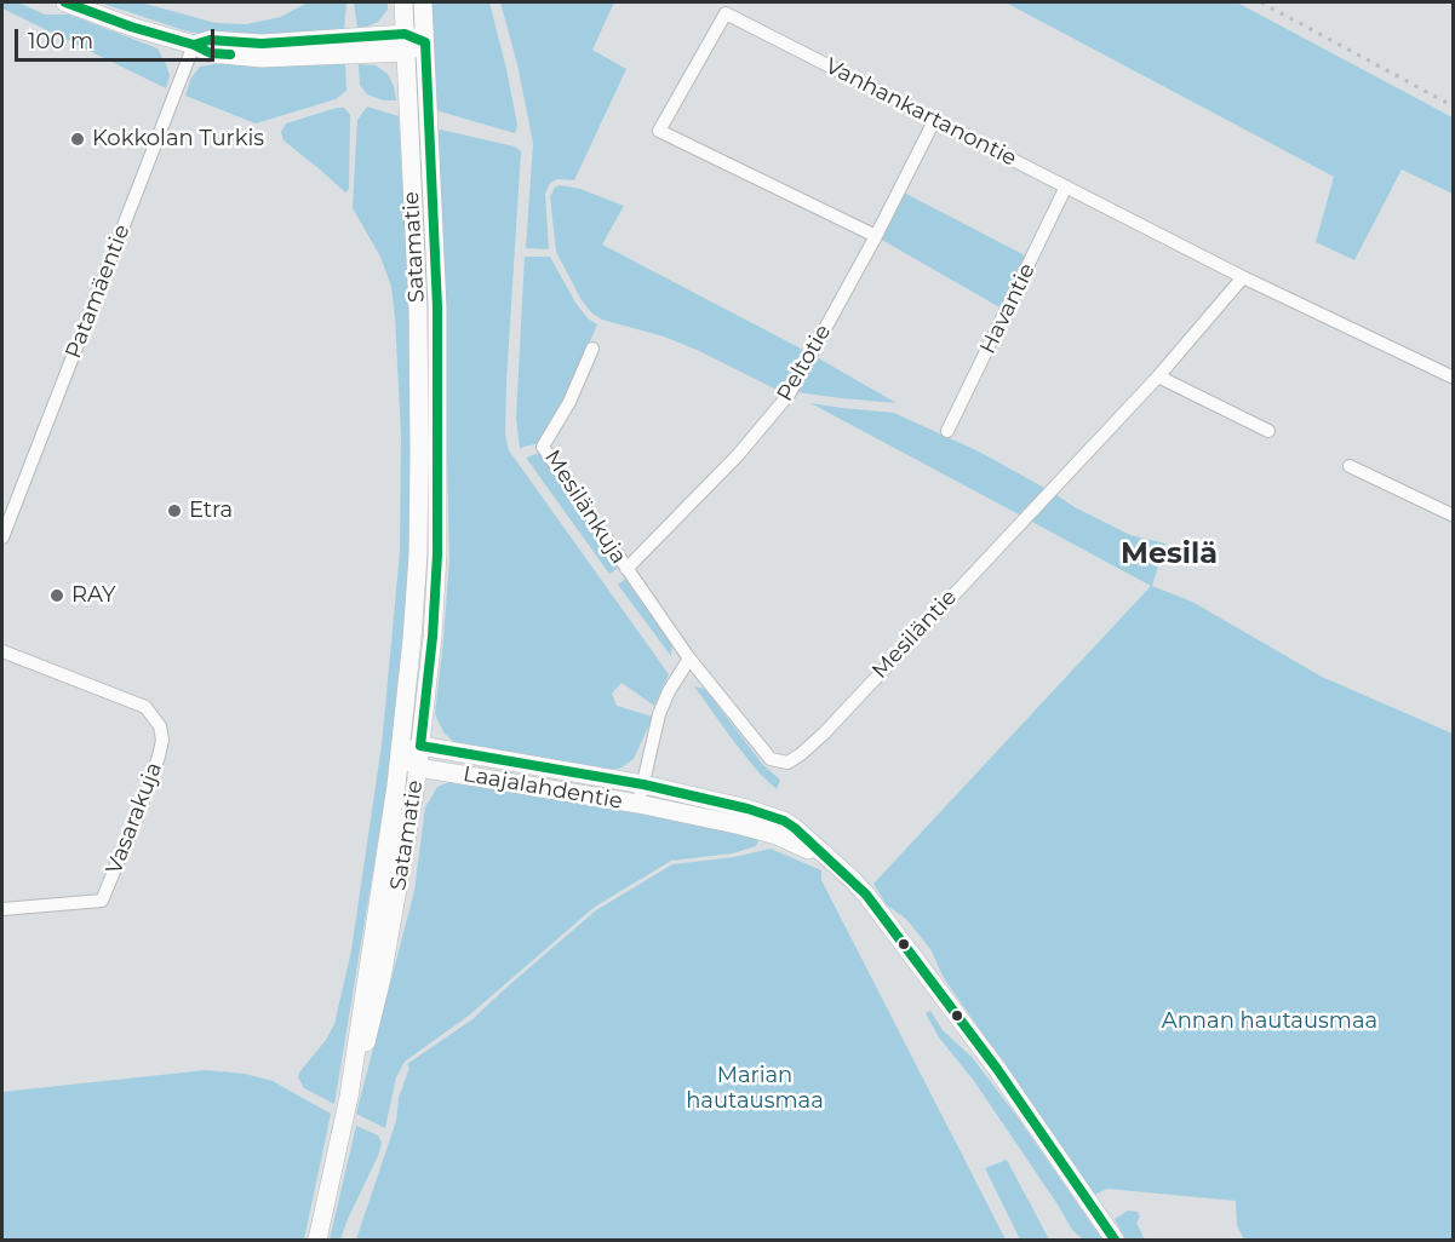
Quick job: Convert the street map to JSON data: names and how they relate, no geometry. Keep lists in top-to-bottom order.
{
  "streets": {
    "main road": ["Satamatie", "Laajalahdentie"],
    "street": [
      "Vanhankartanontie",
      "Patamäentie",
      "Havantie",
      "Peltotie",
      "Mesilänkuja",
      "Mesiläntie",
      "Vasarakuja"
    ]
  },
  "crossings": [
    ["Vanhankartanontie", "Havantie"],
    ["Vanhankartanontie", "Peltotie"],
    ["Vanhankartanontie", "Mesiläntie"],
    ["Satamatie", "Laajalahdentie"],
    ["Peltotie", "Mesilänkuja"],
    ["Mesilänkuja", "Mesiläntie"]
  ],
  "districts": ["Mesilä"],
  "parks": ["Annan hautausmaa", "Marian hautausmaa"],
  "places": ["Kokkolan Turkis", "Etra", "RAY"],
  "scale_bar": "100 m"
}
